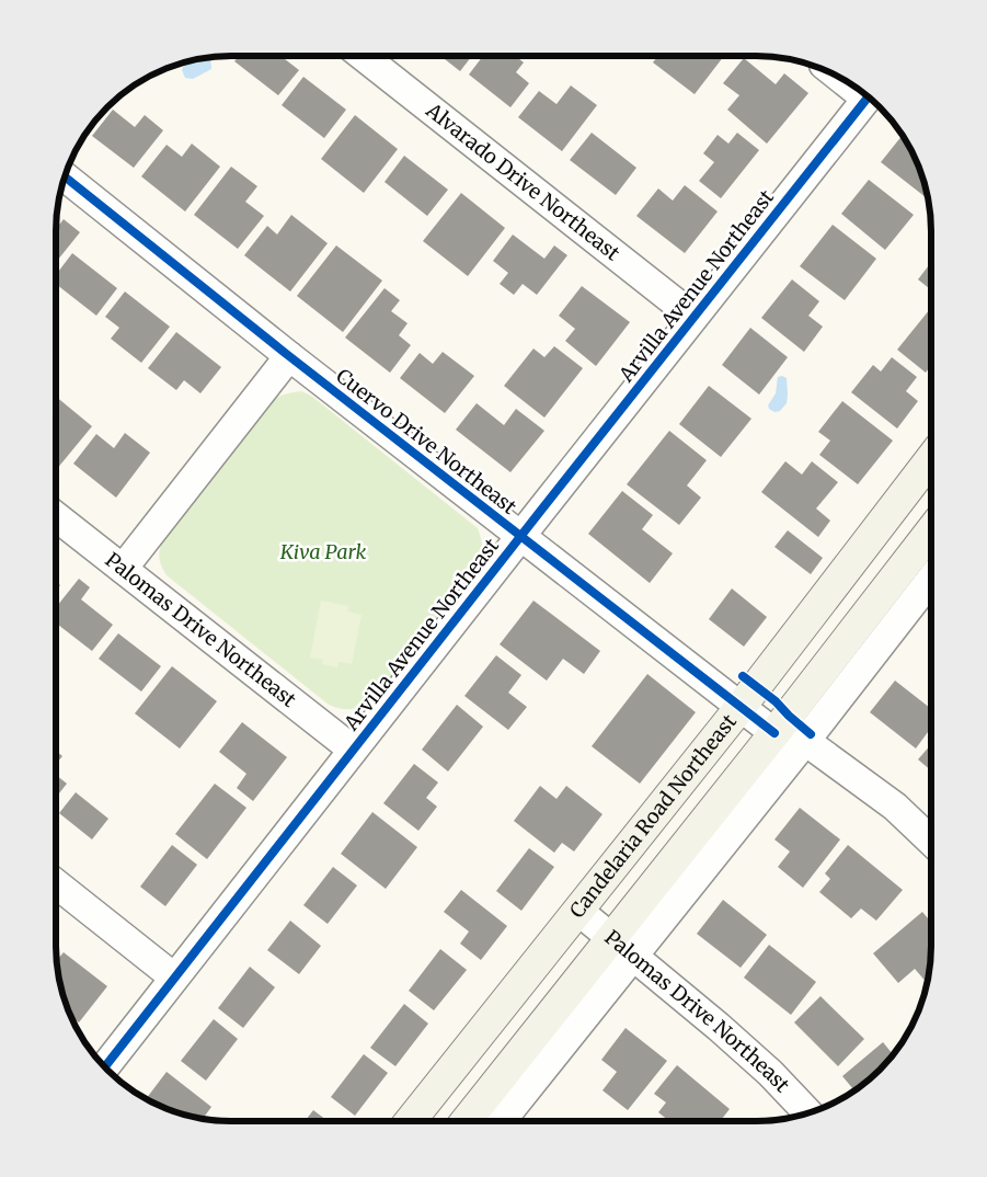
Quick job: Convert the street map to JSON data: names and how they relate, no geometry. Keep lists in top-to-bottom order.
{
  "streets": {
    "main road": ["Candelaria Road Northeast"],
    "street": [
      "Alvarado Drive Northeast",
      "Arvilla Avenue Northeast",
      "Cuervo Drive Northeast",
      "Palomas Drive Northeast"
    ]
  },
  "crossings": [
    ["Alvarado Drive Northeast", "Arvilla Avenue Northeast"],
    ["Arvilla Avenue Northeast", "Cuervo Drive Northeast"],
    ["Arvilla Avenue Northeast", "Palomas Drive Northeast"],
    ["Cuervo Drive Northeast", "Candelaria Road Northeast"],
    ["Palomas Drive Northeast", "Candelaria Road Northeast"]
  ],
  "parks": ["Kiva Park"]
}
